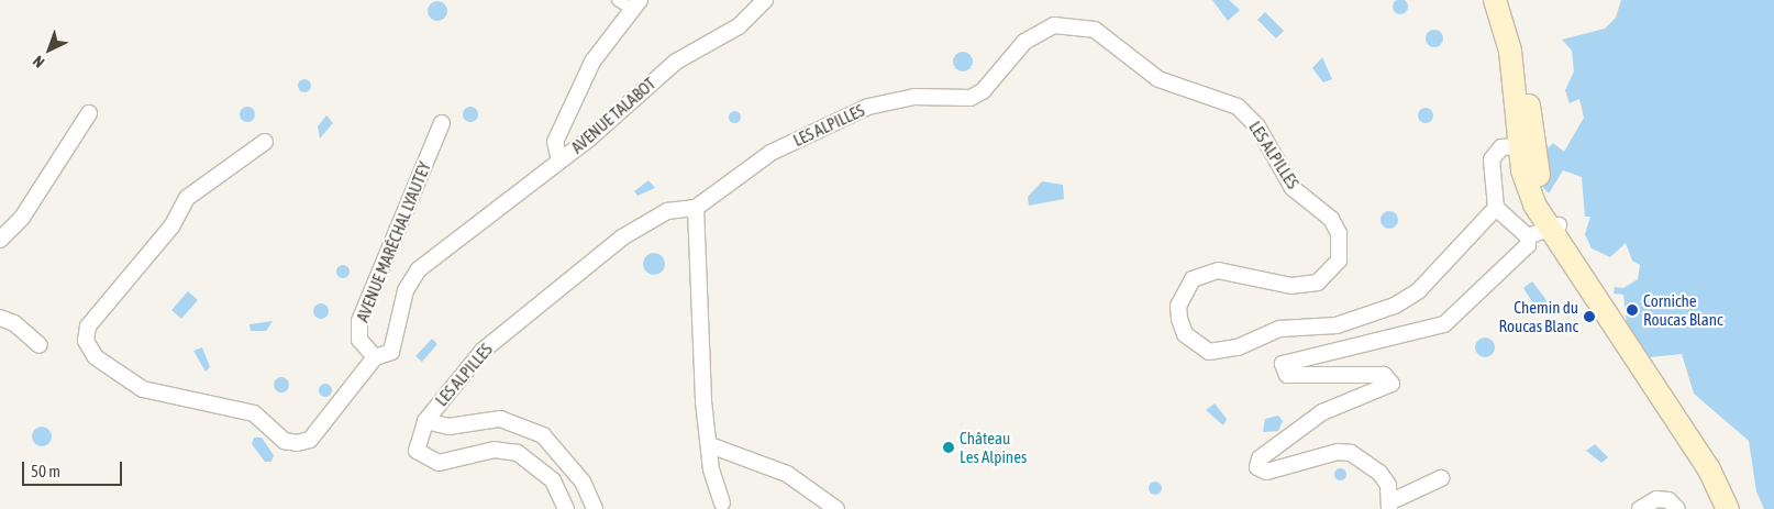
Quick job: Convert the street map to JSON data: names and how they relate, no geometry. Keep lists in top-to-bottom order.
{
  "streets": {
    "street": ["AVENUE TALABOT", "LES ALPILLES", "AVENUE MARÉCHAL LYAUTEY"]
  },
  "crossings": [
    ["AVENUE TALABOT", "AVENUE MARÉCHAL LYAUTEY"]
  ],
  "places": ["Corniche Roucas Blanc", "Chemin du Roucas Blanc", "Château Les Alpines"],
  "scale_bar": "50 m",
  "north": "bottom left"
}
